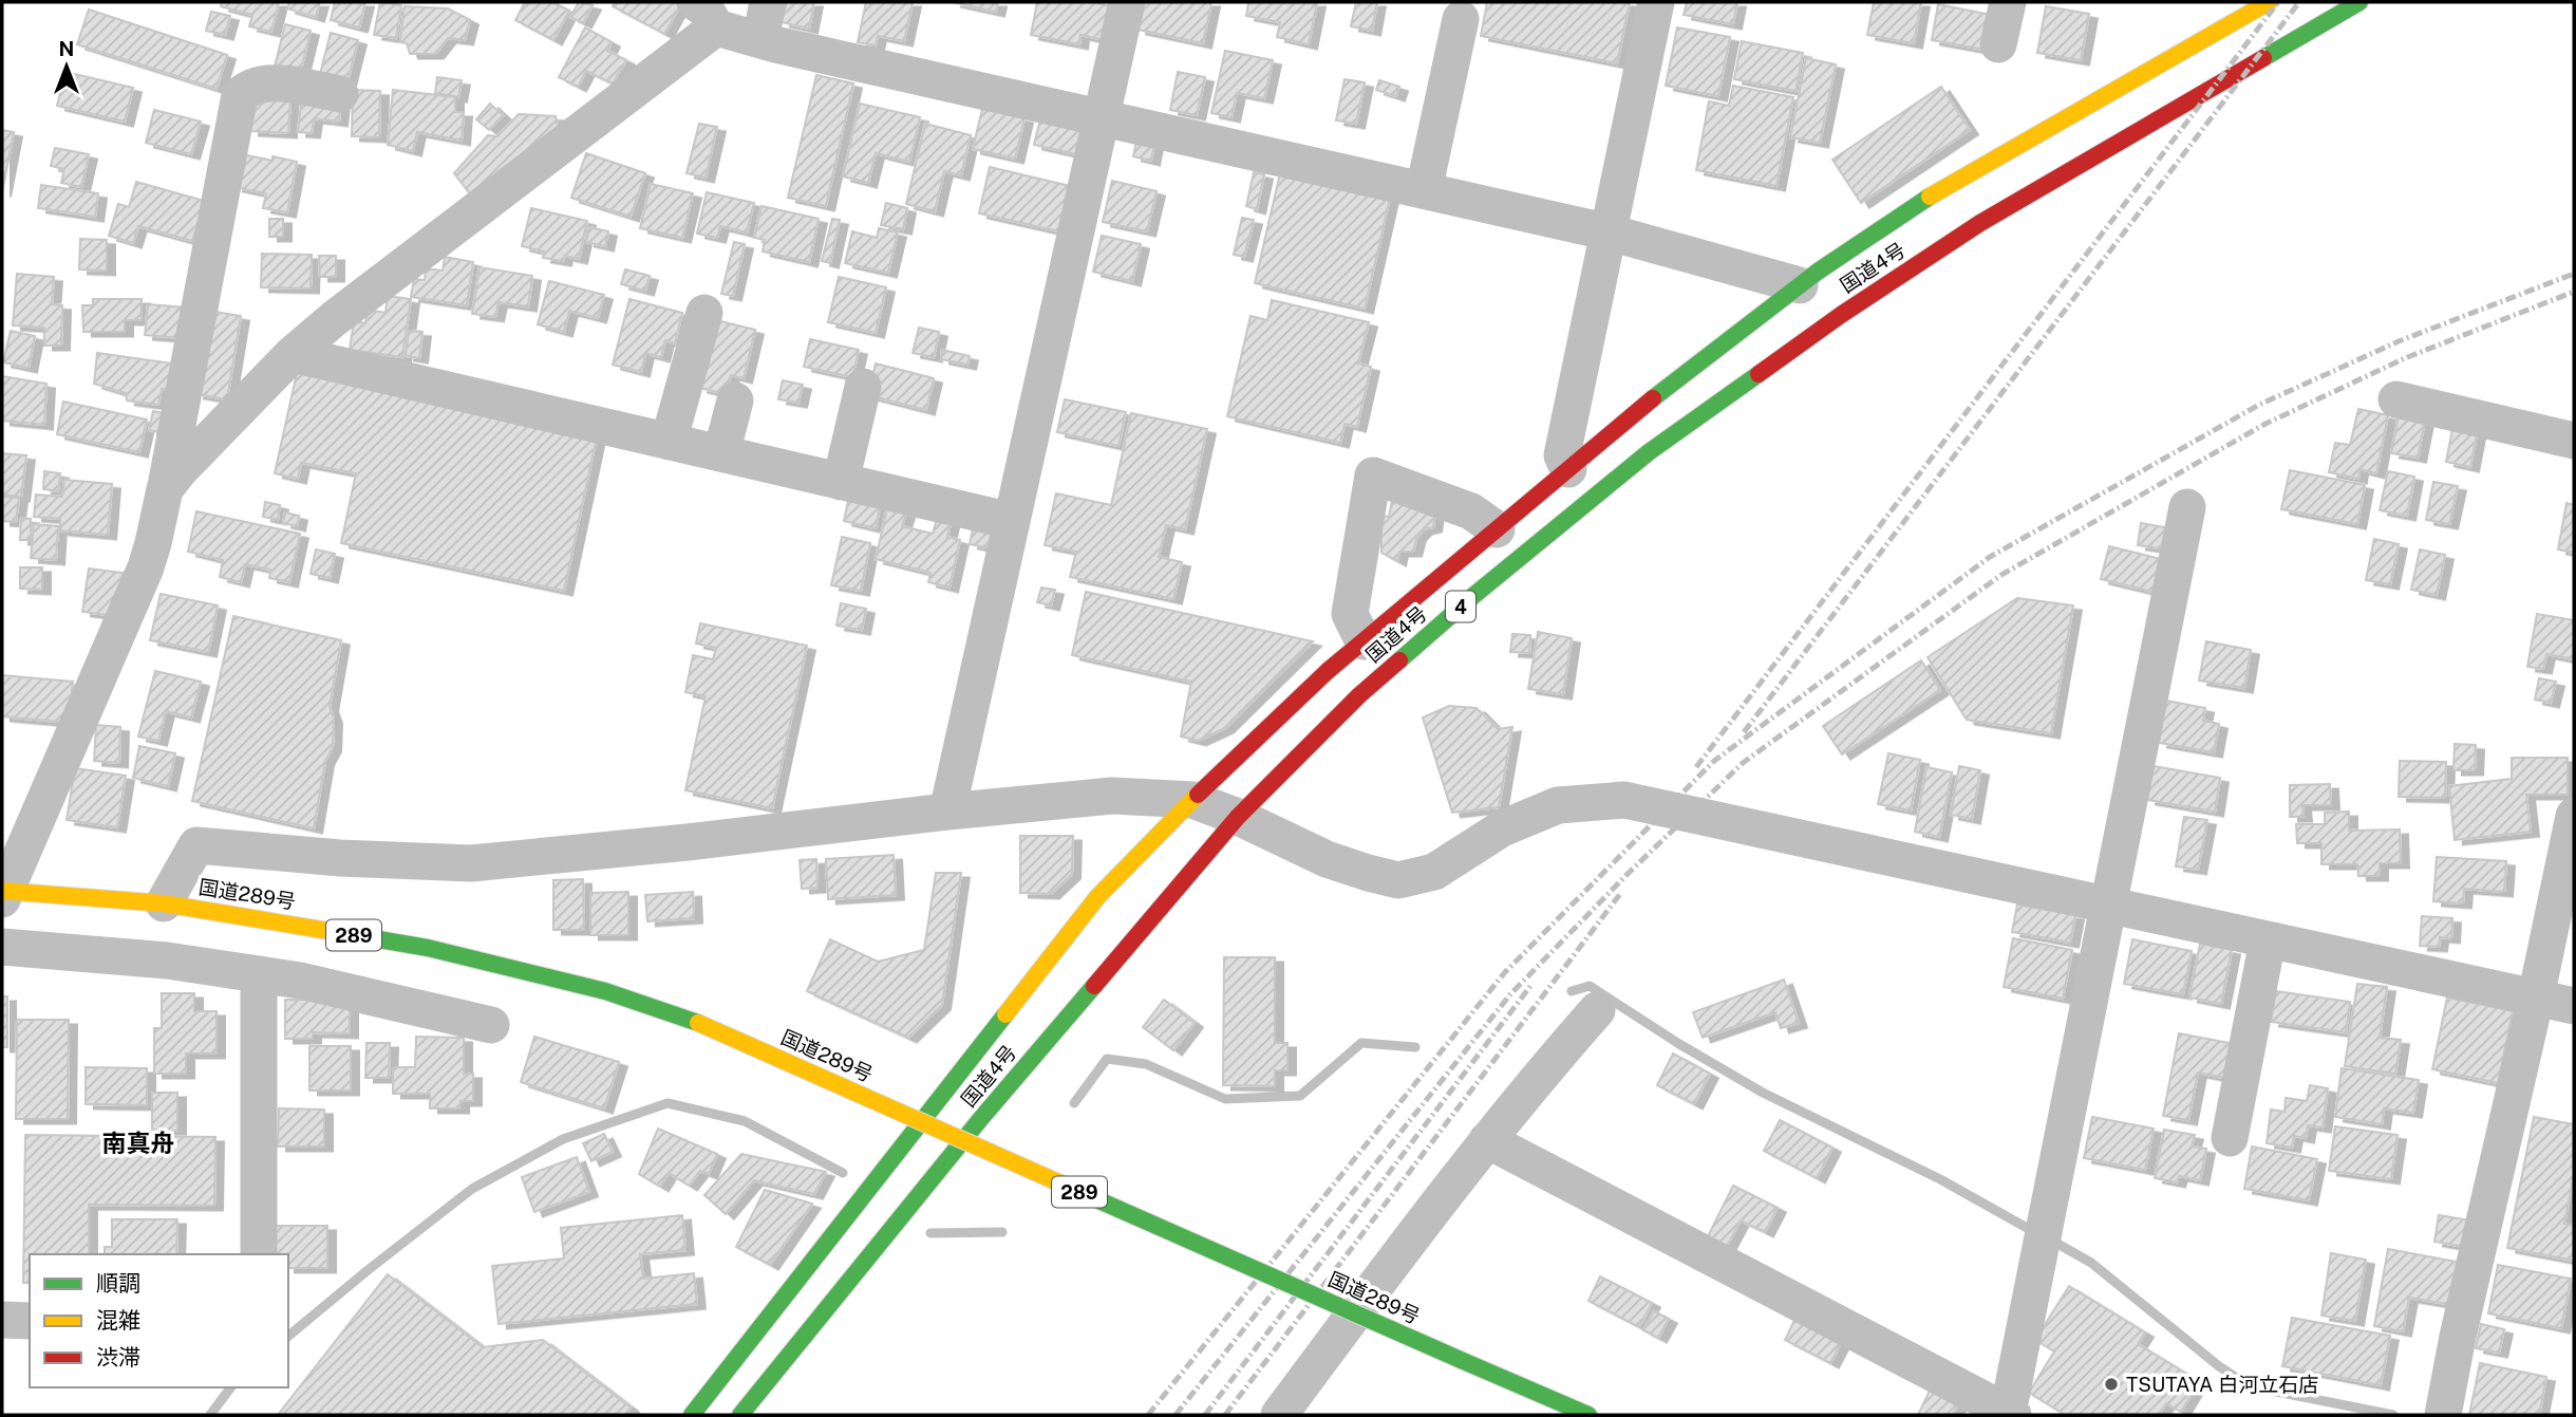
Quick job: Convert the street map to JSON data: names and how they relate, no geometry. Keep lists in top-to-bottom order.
{
  "streets": {
    "highway": [
      "国道4号",
      "4",
      "国道289号",
      "289"
    ]
  },
  "districts": ["南真舟"],
  "places": ["TSUTAYA 白河立石店"],
  "legend": ["順調", "混雑", "渋滞"],
  "north": "top"
}
